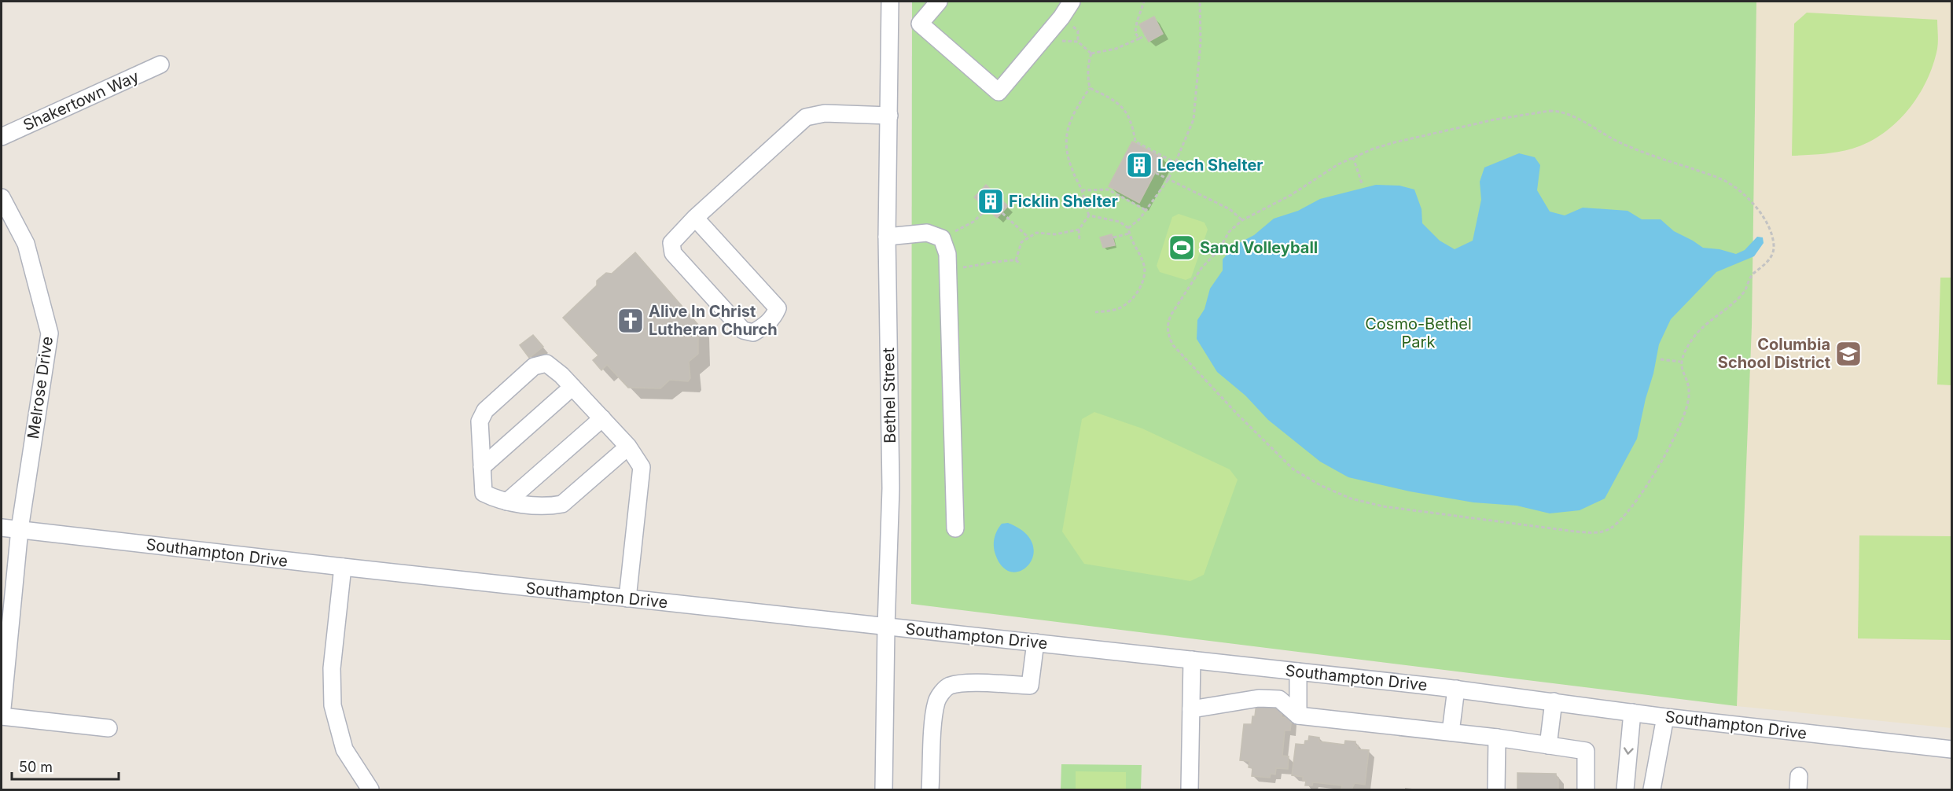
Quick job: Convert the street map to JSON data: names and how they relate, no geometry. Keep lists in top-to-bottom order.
{
  "streets": {
    "street": [
      "Shakertown Way",
      "Melrose Drive",
      "Bethel Street",
      "Southampton Drive"
    ]
  },
  "crossings": [
    ["Melrose Drive", "Southampton Drive"],
    ["Bethel Street", "Southampton Drive"]
  ],
  "parks": ["Cosmo-Bethel Park"],
  "places": {
    "building": ["Leech Shelter", "Ficklin Shelter"],
    "sports": ["Sand Volleyball"],
    "church": ["Alive In Christ Lutheran Church"],
    "school or university": ["Columbia School District"]
  },
  "scale_bar": "50 m"
}
